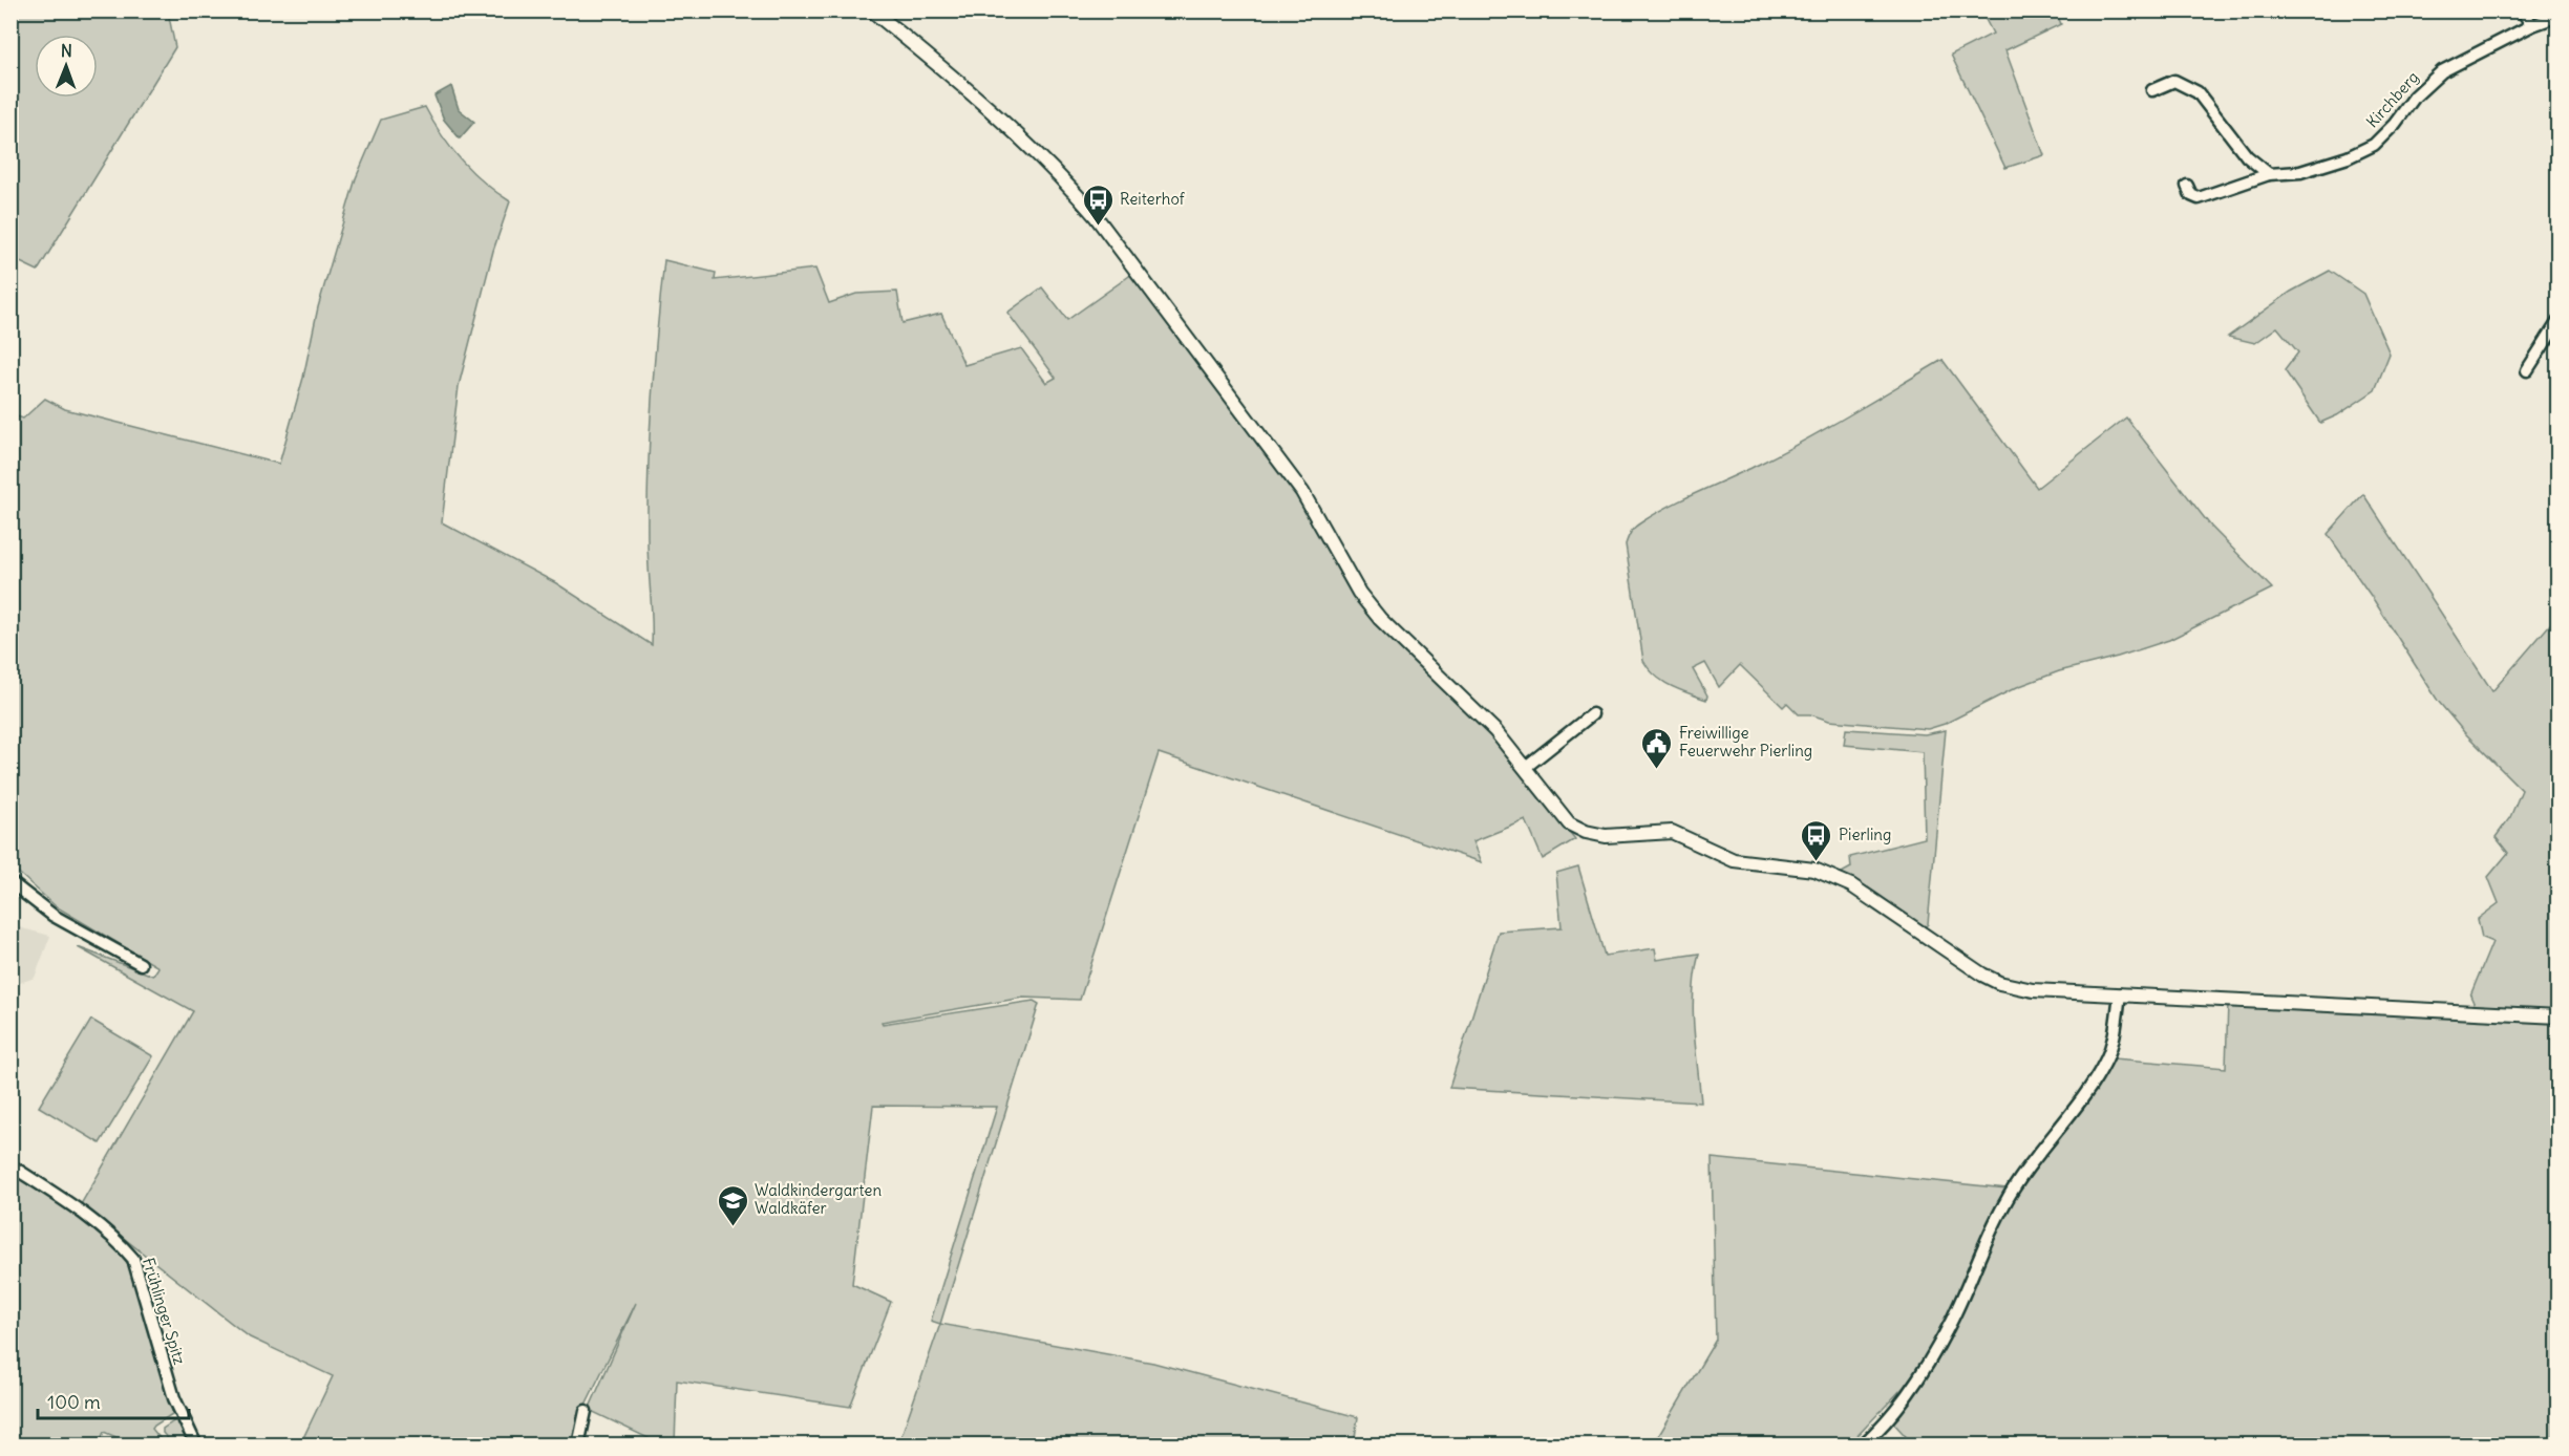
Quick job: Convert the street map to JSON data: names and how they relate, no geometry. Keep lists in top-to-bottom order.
{
  "streets": {
    "street": ["Kirchberg", "Frühlinger Spitz"]
  },
  "places": {
    "bus stop": ["Reiterhof", "Pierling"],
    "public building": ["Freiwillige Feuerwehr Pierling"],
    "school or university": ["Waldkindergarten Waldkäfer"]
  },
  "scale_bar": "100 m",
  "north": "top"
}
